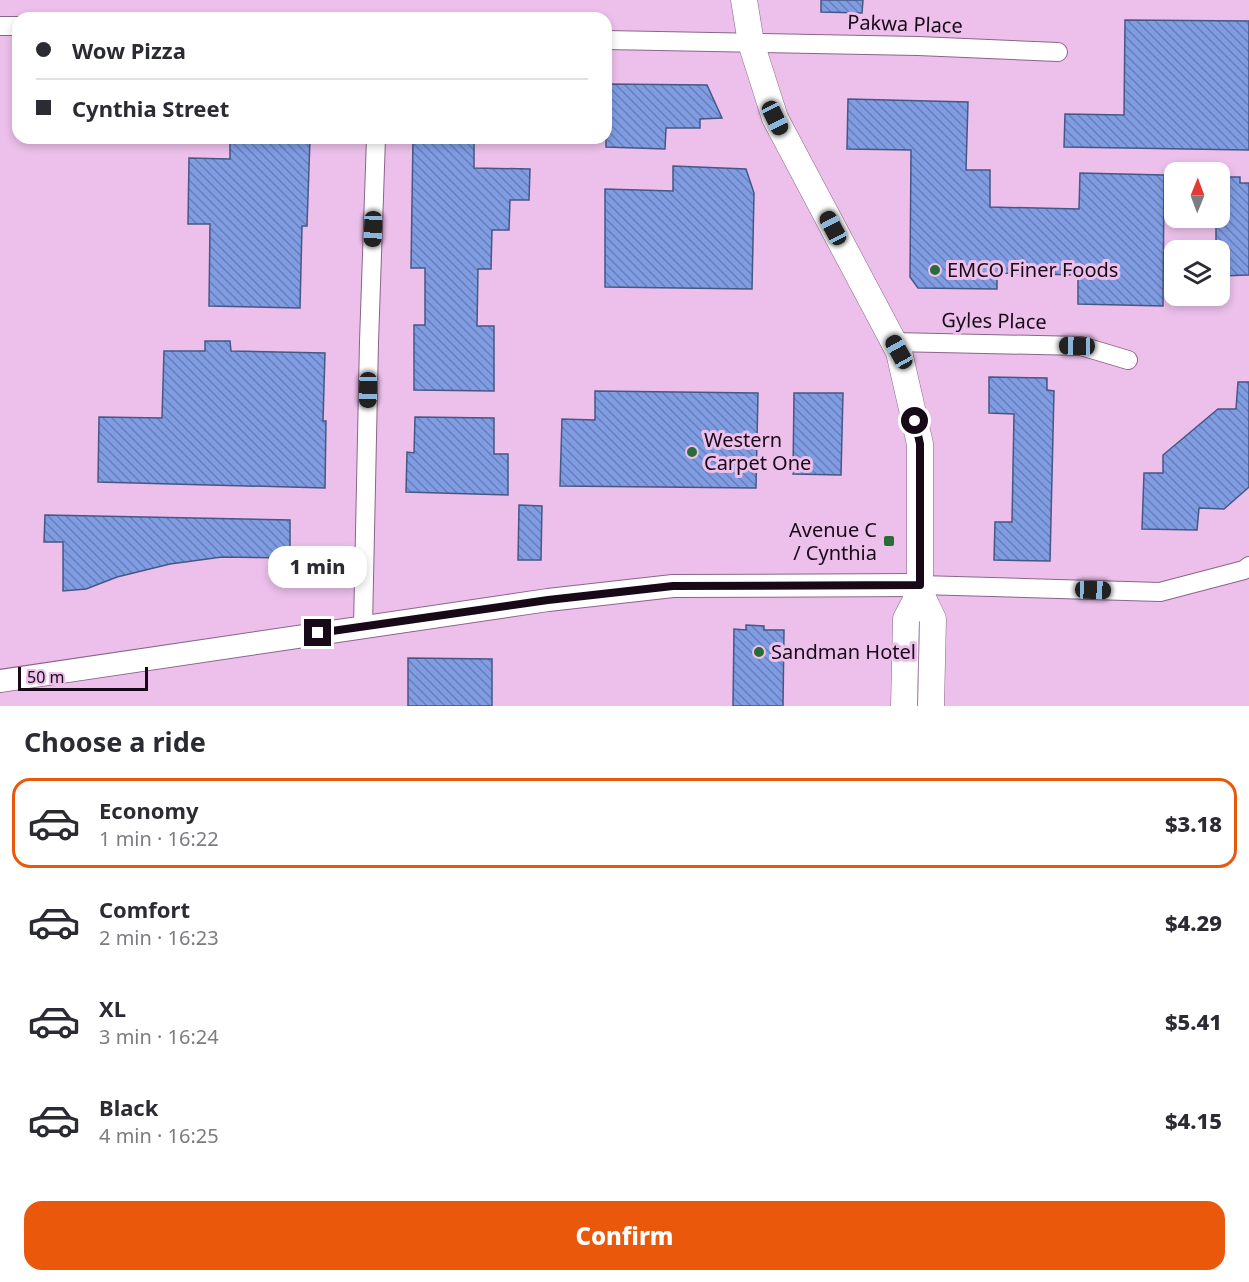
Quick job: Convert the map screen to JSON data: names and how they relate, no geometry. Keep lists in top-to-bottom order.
{
  "streets": {
    "street": ["Pakwa Place", "Gyles Place"]
  },
  "places": {
    "other": ["EMCO Finer Foods", "Western Carpet One", "Sandman Hotel"],
    "transit": ["Avenue C / Cynthia"]
  },
  "scale_bar": "50 m",
  "north": "top",
  "page": {
    "banner": ["Wow Pizza", "Cynthia Street"],
    "bubble": "1 min",
    "scale": "50 m",
    "heading": "Choose a ride",
    "list": [
      {
        "name": "Economy",
        "note": "1 min · 16:22",
        "value": "$3.18"
      },
      {
        "name": "Comfort",
        "note": "2 min · 16:23",
        "value": "$4.29"
      },
      {
        "name": "XL",
        "note": "3 min · 16:24",
        "value": "$5.41"
      },
      {
        "name": "Black",
        "note": "4 min · 16:25",
        "value": "$4.15"
      }
    ],
    "buttons": "Confirm"
  }
}
